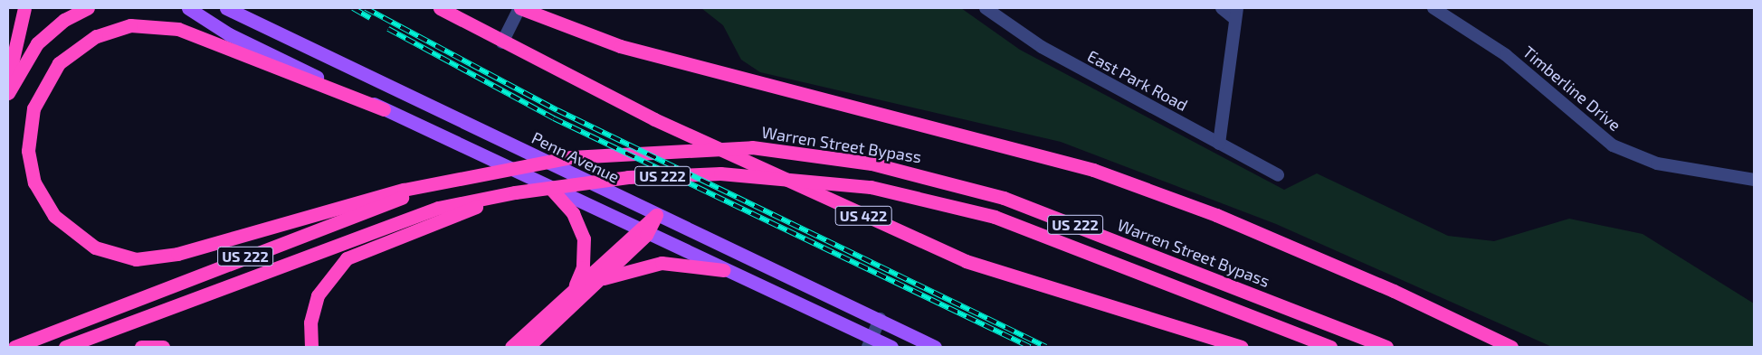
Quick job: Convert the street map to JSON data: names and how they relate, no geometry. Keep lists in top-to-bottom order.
{
  "streets": {
    "highway": ["Warren Street Bypass", "US 222", "US 422"],
    "main road": ["Penn Avenue"],
    "street": ["East Park Road", "Timberline Drive"]
  },
  "crossings": [
    ["Warren Street Bypass", "US 222"]
  ]
}
